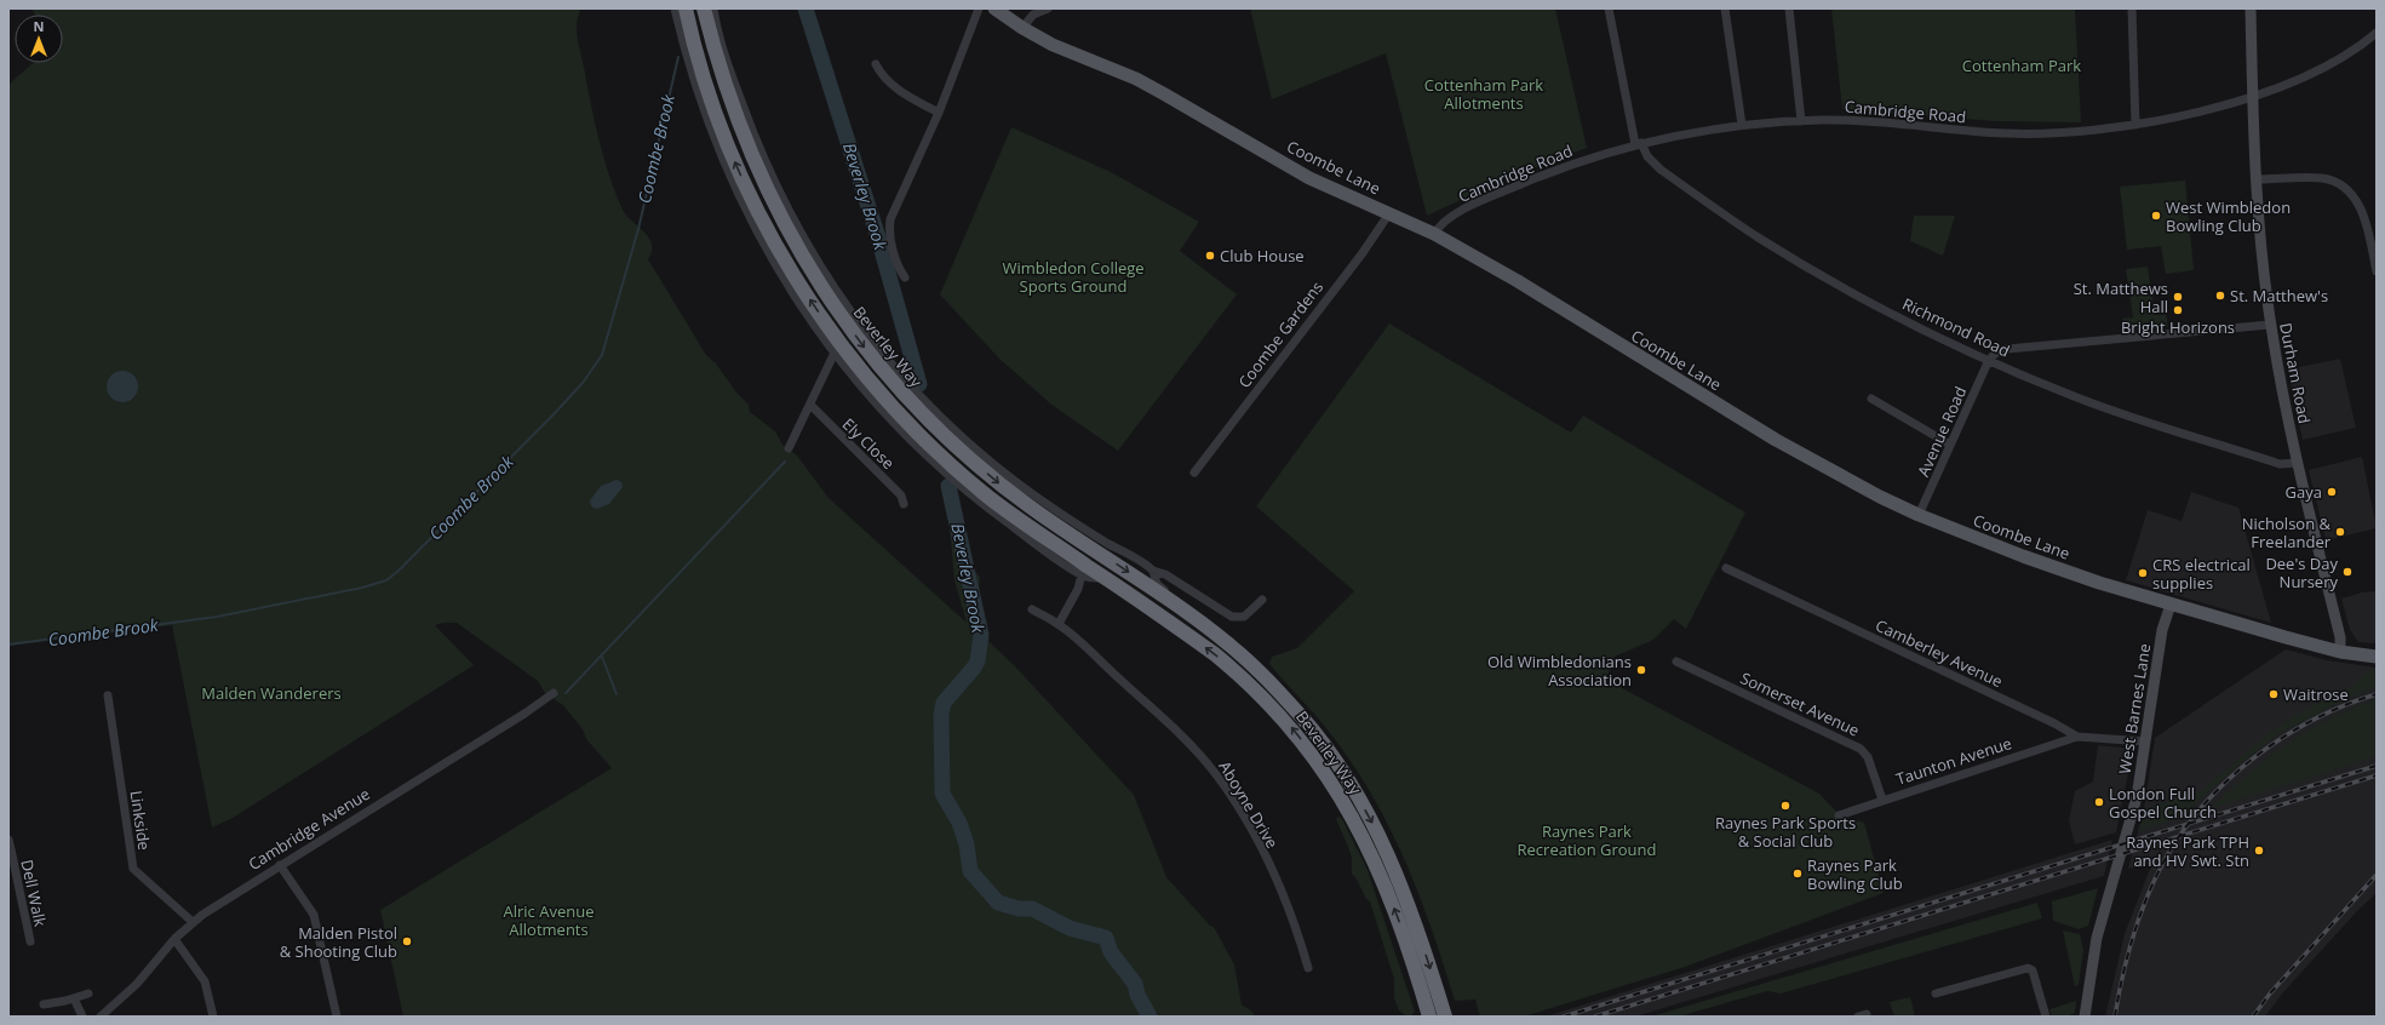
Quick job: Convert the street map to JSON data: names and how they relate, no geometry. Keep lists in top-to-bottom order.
{
  "streets": {
    "highway": ["Beverley Way"],
    "main road": ["Coombe Lane", "Durham Road", "West Barnes Lane"],
    "street": [
      "Cambridge Road",
      "Richmond Road",
      "Coombe Gardens",
      "Avenue Road",
      "Ely Close",
      "Camberley Avenue",
      "Somerset Avenue",
      "Taunton Avenue",
      "Aboyne Drive",
      "Linkside",
      "Cambridge Avenue",
      "Dell Walk"
    ]
  },
  "crossings": [
    ["Cambridge Road", "Coombe Lane"],
    ["Cambridge Road", "Richmond Road"],
    ["Cambridge Road", "Durham Road"],
    ["Coombe Lane", "Coombe Gardens"],
    ["Coombe Lane", "Durham Road"],
    ["Coombe Lane", "Avenue Road"],
    ["Coombe Lane", "West Barnes Lane"],
    ["Richmond Road", "Durham Road"],
    ["Richmond Road", "Avenue Road"],
    ["Camberley Avenue", "West Barnes Lane"],
    ["Camberley Avenue", "Taunton Avenue"],
    ["Somerset Avenue", "Taunton Avenue"],
    ["Linkside", "Cambridge Avenue"]
  ],
  "water": ["Coombe Brook", "Beverley Brook"],
  "parks": [
    "Cottenham Park",
    "Cottenham Park Allotments",
    "Wimbledon College Sports Ground",
    "Malden Wanderers",
    "Raynes Park Recreation Ground",
    "Alric Avenue Allotments"
  ],
  "places": [
    "West Wimbledon Bowling Club",
    "Club House",
    "St. Matthew's",
    "St. Matthews Hall",
    "Bright Horizons",
    "Gaya",
    "Nicholson & Freelander",
    "Dee's Day Nursery",
    "CRS electrical supplies",
    "Old Wimbledonians Association",
    "Waitrose",
    "London Full Gospel Church",
    "Raynes Park Sports & Social Club",
    "Raynes Park TPH and HV Swt. Stn",
    "Raynes Park Bowling Club",
    "Malden Pistol & Shooting Club"
  ],
  "north": "top"
}
